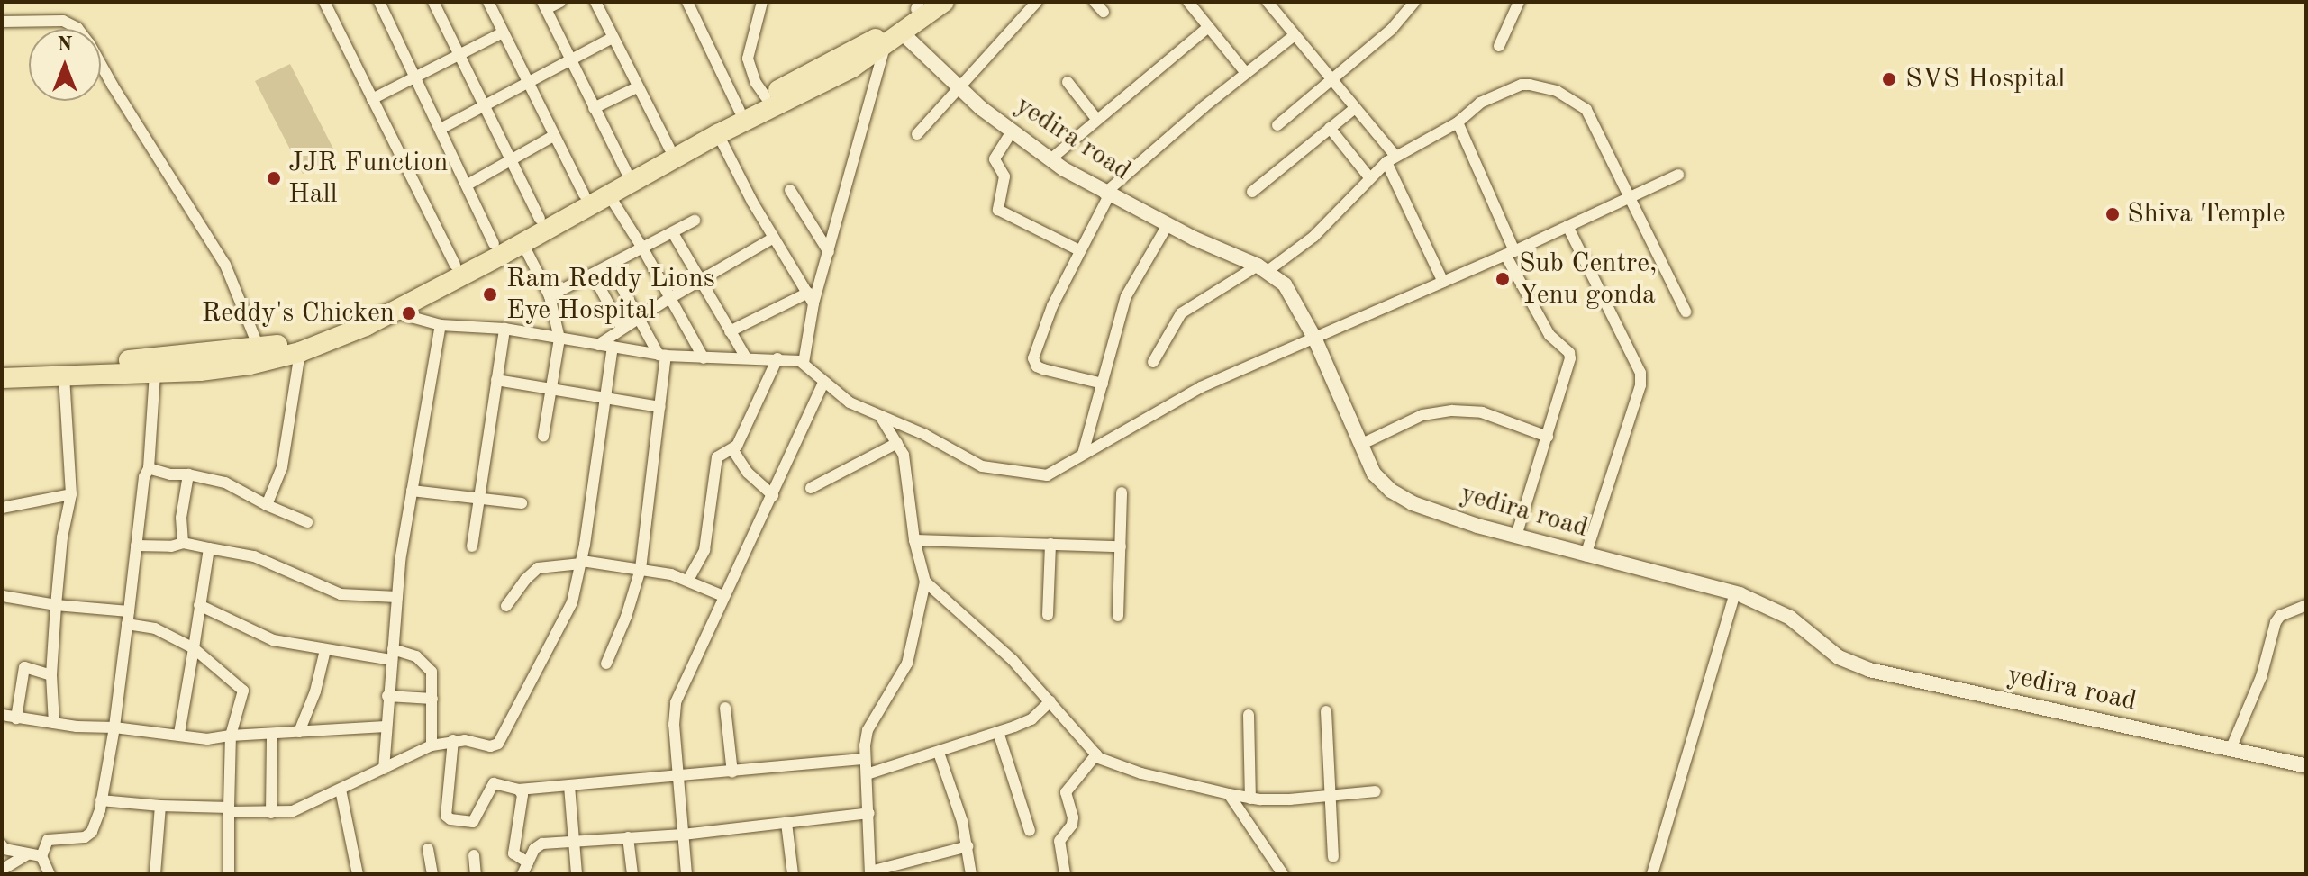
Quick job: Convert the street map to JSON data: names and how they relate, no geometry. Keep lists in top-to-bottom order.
{
  "streets": {
    "main road": ["yedira road"]
  },
  "places": [
    "SVS Hospital",
    "JJR Function Hall",
    "Shiva Temple",
    "Sub Centre, Yenu gonda",
    "Ram Reddy Lions Eye Hospital",
    "Reddy's Chicken"
  ],
  "north": "top"
}
